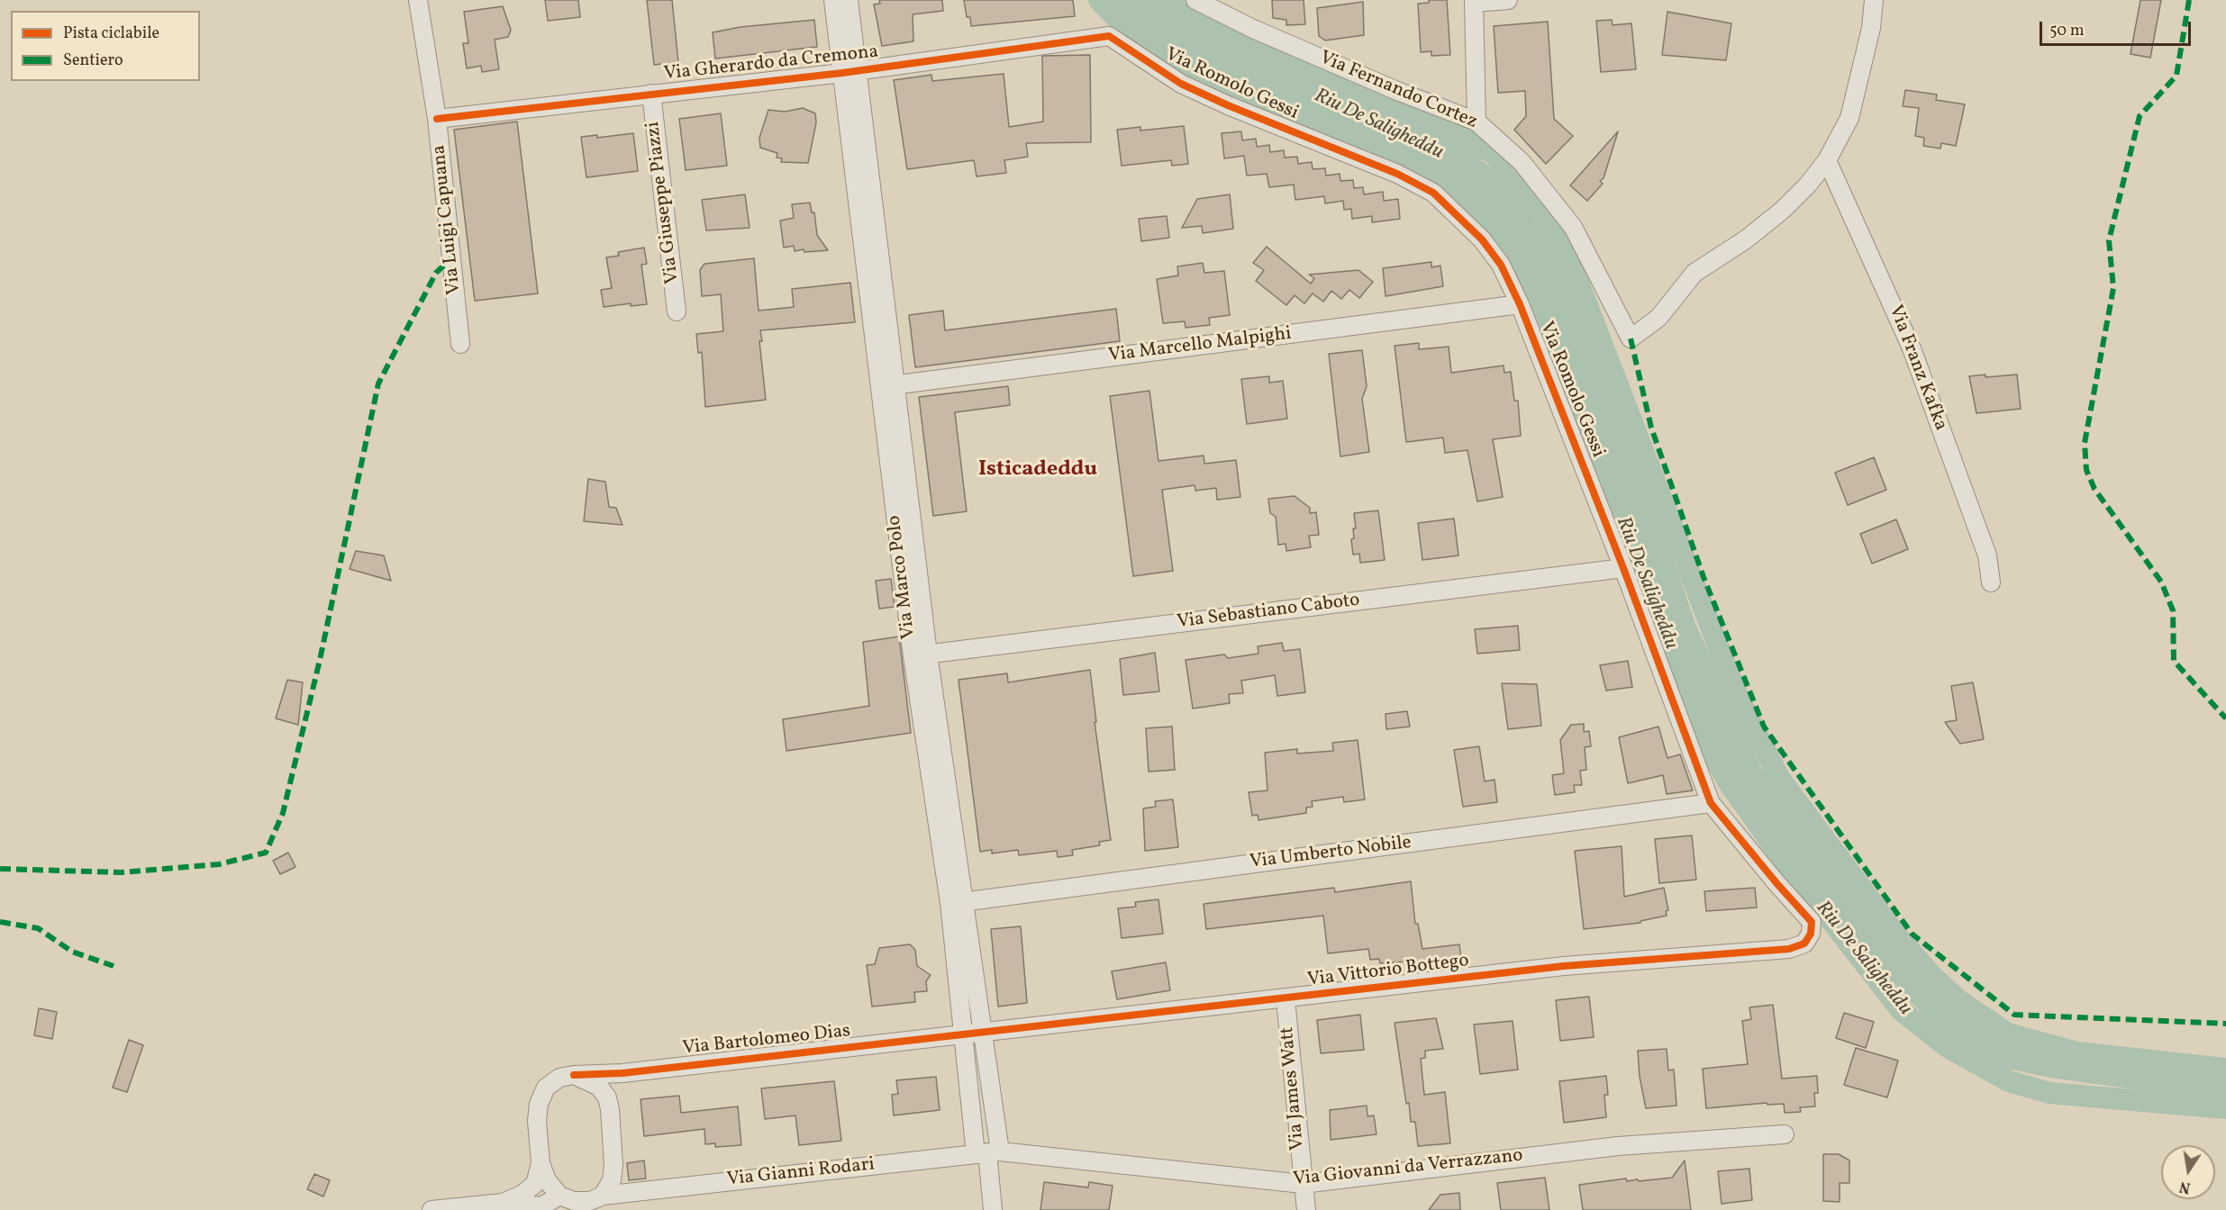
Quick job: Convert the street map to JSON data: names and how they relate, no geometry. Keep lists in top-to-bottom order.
{
  "streets": {
    "street": [
      "Via Gherardo da Cremona",
      "Via Romolo Gessi",
      "Via Fernando Cortez",
      "Via Giuseppe Piazzi",
      "Via Luigi Capuana",
      "Via Marcello Malpighi",
      "Via Franz Kafka",
      "Via Marco Polo",
      "Via Sebastiano Caboto",
      "Via Umberto Nobile",
      "Via Vittorio Bottego",
      "Via Bartolomeo Dias",
      "Via James Watt",
      "Via Giovanni da Verrazzano",
      "Via Gianni Rodari"
    ]
  },
  "crossings": [
    ["Via Gherardo da Cremona", "Via Romolo Gessi"],
    ["Via Gherardo da Cremona", "Via Giuseppe Piazzi"],
    ["Via Gherardo da Cremona", "Via Luigi Capuana"],
    ["Via Gherardo da Cremona", "Via Marco Polo"],
    ["Via Romolo Gessi", "Via Marcello Malpighi"],
    ["Via Romolo Gessi", "Via Sebastiano Caboto"],
    ["Via Romolo Gessi", "Via Umberto Nobile"],
    ["Via Romolo Gessi", "Via Vittorio Bottego"],
    ["Via Fernando Cortez", "Via Franz Kafka"],
    ["Via Marcello Malpighi", "Via Marco Polo"],
    ["Via Marco Polo", "Via Sebastiano Caboto"],
    ["Via Marco Polo", "Via Umberto Nobile"],
    ["Via Marco Polo", "Via Vittorio Bottego"],
    ["Via Marco Polo", "Via Bartolomeo Dias"],
    ["Via Marco Polo", "Via Giovanni da Verrazzano"],
    ["Via Marco Polo", "Via Gianni Rodari"],
    ["Via Vittorio Bottego", "Via Bartolomeo Dias"],
    ["Via Vittorio Bottego", "Via James Watt"],
    ["Via Bartolomeo Dias", "Via Gianni Rodari"],
    ["Via James Watt", "Via Giovanni da Verrazzano"],
    ["Via Giovanni da Verrazzano", "Via Gianni Rodari"]
  ],
  "districts": ["Isticadeddu"],
  "water": ["Riu De Saligheddu"],
  "legend": ["Pista ciclabile", "Sentiero"],
  "scale_bar": "50 m",
  "north": "bottom"
}
